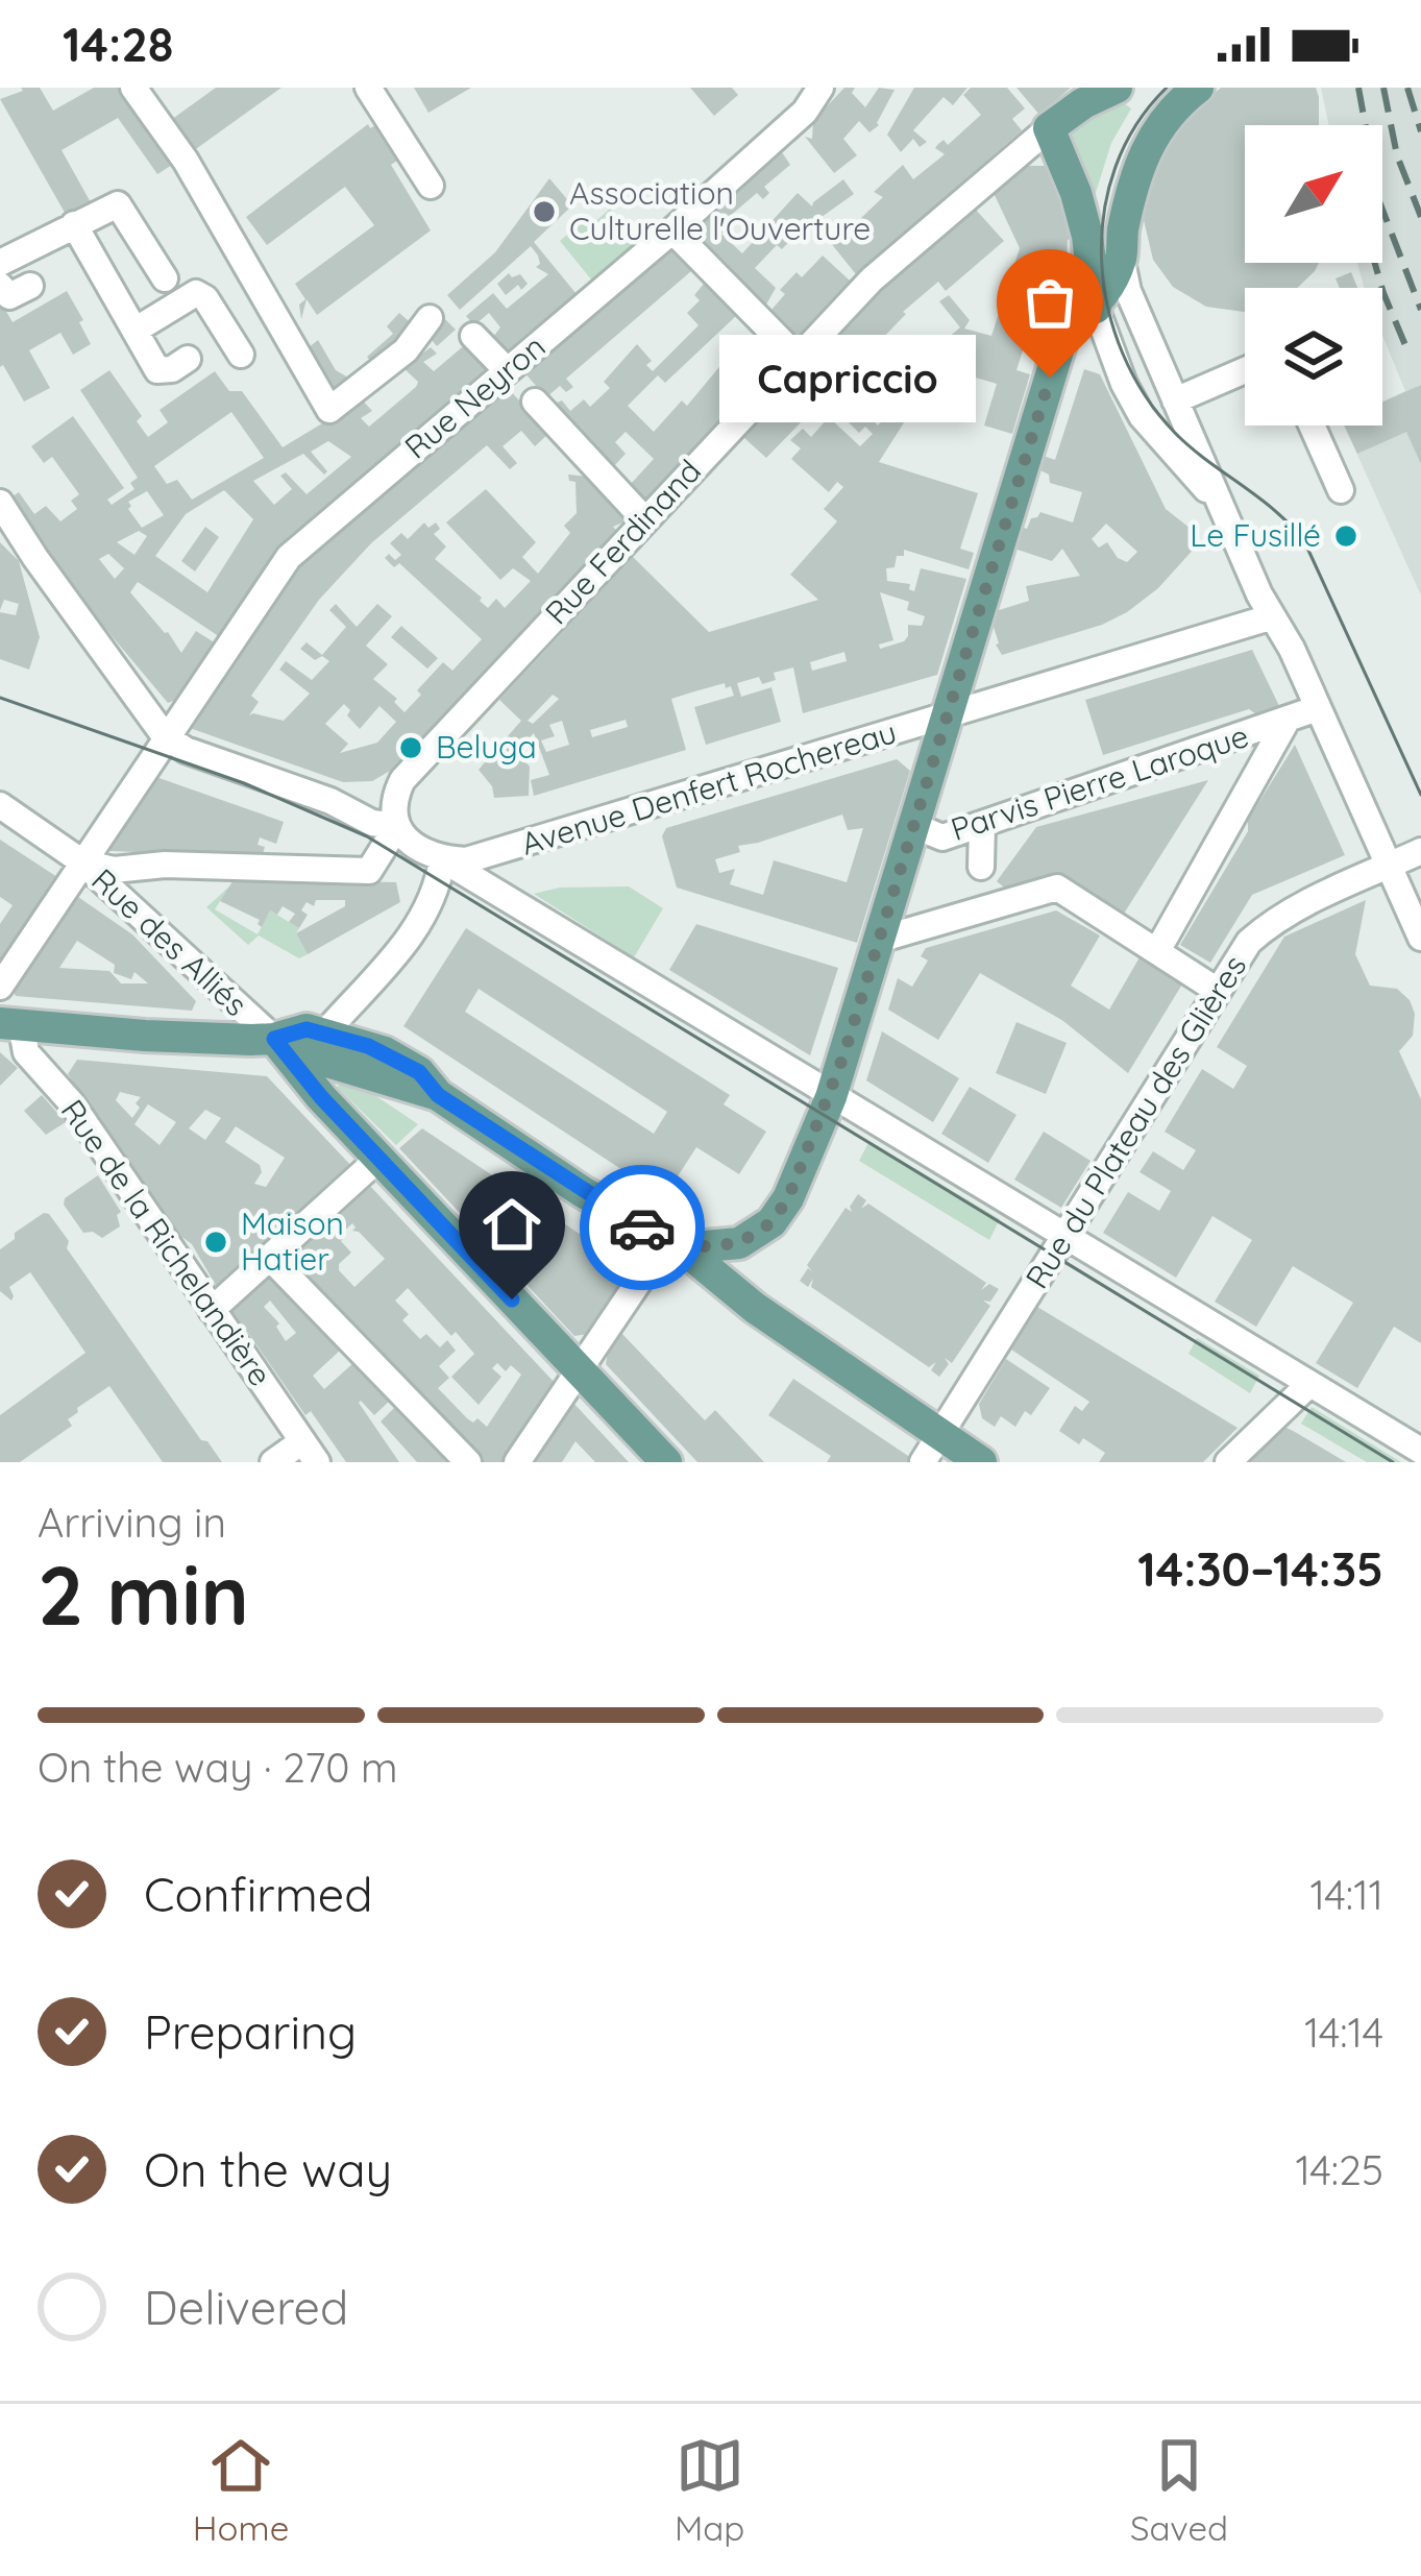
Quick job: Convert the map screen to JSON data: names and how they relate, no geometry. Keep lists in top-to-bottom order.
{
  "streets": {
    "main road": ["Rue Ferdinand", "Rue des Alliés"],
    "street": [
      "Rue Neyron",
      "Parvis Pierre Laroque",
      "Avenue Denfert Rochereau",
      "Rue du Plateau des Glières",
      "Rue de la Richelandière"
    ]
  },
  "crossings": [
    ["Rue Neyron", "Rue des Alliés"]
  ],
  "places": [
    "Association Culturelle l'Ouverture",
    "Capriccio",
    "Le Fusillé",
    "Beluga",
    "Maison Hatier"
  ],
  "north": "top right",
  "page": {
    "status": "14:28",
    "bubble": "Capriccio",
    "heading": ["2 min", "Arriving in", "14:30–14:35"],
    "bar": "On the way · 270 m",
    "list": [
      ["Confirmed", "14:11"],
      ["Preparing", "14:14"],
      ["On the way", "14:25"],
      "Delivered"
    ],
    "tabs": ["Home", "Map", "Saved"]
  }
}
